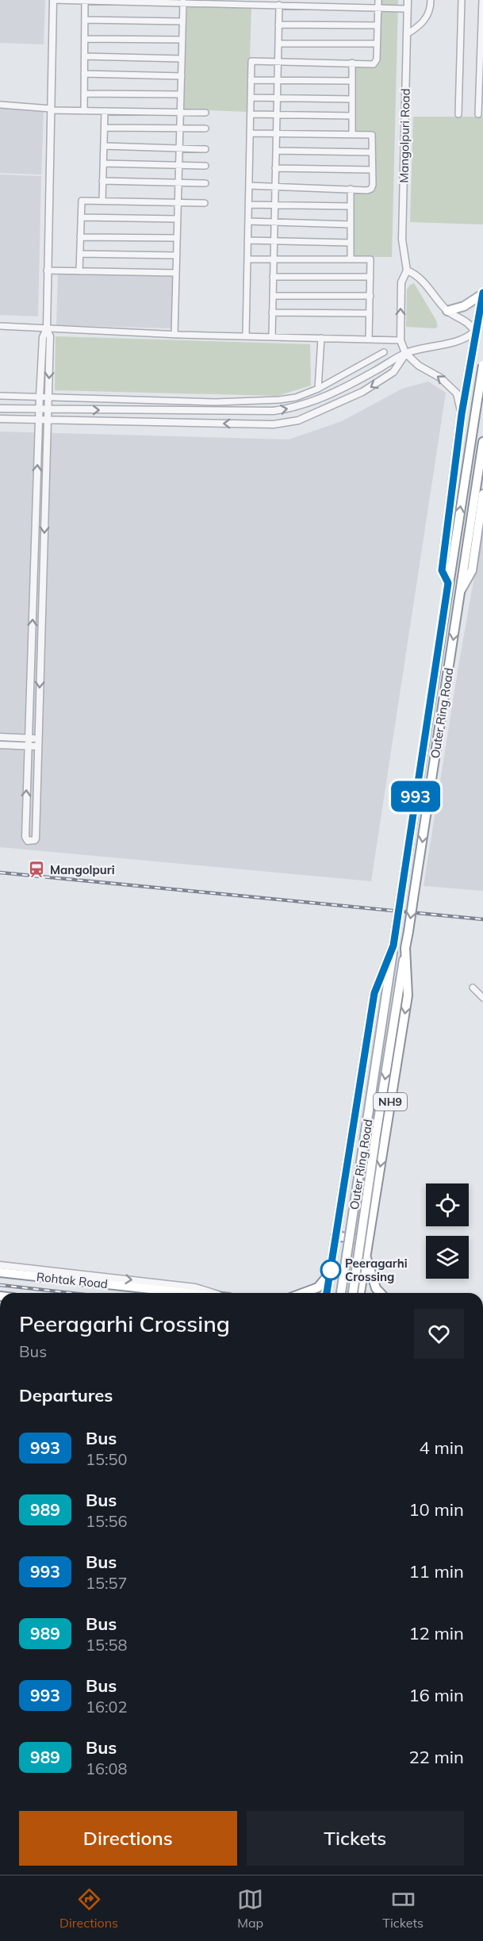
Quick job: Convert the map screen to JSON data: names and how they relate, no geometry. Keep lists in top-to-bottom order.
{
  "streets": {
    "main road": ["Outer Ring Road", "NH9", "Rohtak Road"],
    "street": ["Mangolpuri Road"]
  },
  "places": {
    "station": ["Mangolpuri"],
    "other": ["Peeragarhi Crossing"]
  },
  "lines": ["bus line 993"],
  "page": {
    "on_map": "993",
    "heading": [
      ["Peeragarhi Crossing", "Bus"],
      "Departures"
    ],
    "list": [
      {
        "mark": "993",
        "name": "Bus",
        "note": "15:50",
        "value": "4 min"
      },
      {
        "mark": "989",
        "name": "Bus",
        "note": "15:56",
        "value": "10 min"
      },
      {
        "mark": "993",
        "name": "Bus",
        "note": "15:57",
        "value": "11 min"
      },
      {
        "mark": "989",
        "name": "Bus",
        "note": "15:58",
        "value": "12 min"
      },
      {
        "mark": "993",
        "name": "Bus",
        "note": "16:02",
        "value": "16 min"
      },
      {
        "mark": "989",
        "name": "Bus",
        "note": "16:08",
        "value": "22 min"
      }
    ],
    "buttons": ["Directions", "Tickets"],
    "tabs": ["Directions", "Map", "Tickets"]
  }
}
